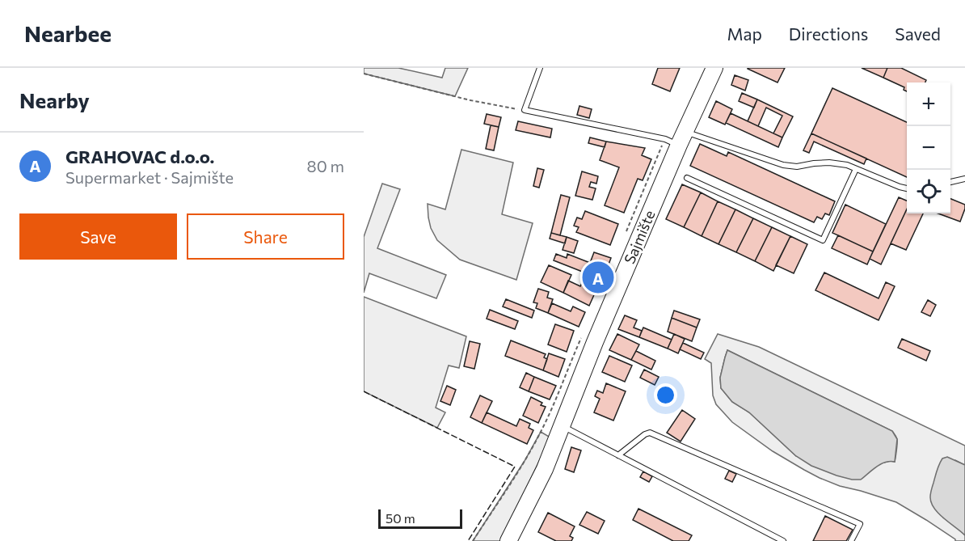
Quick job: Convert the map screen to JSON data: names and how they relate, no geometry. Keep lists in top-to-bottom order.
{
  "streets": {
    "main road": ["Sajmište"]
  },
  "scale_bar": "50 m",
  "page": {
    "header": "Nearbee",
    "nav": ["Map", "Directions", "Saved"],
    "heading": "Nearby",
    "map_buttons": ["+", "−"],
    "list": [
      {
        "mark": "A",
        "name": "GRAHOVAC d.o.o.",
        "note": "Supermarket · Sajmište",
        "value": "80 m"
      }
    ],
    "buttons": ["Save", "Share"],
    "pins": "A",
    "scale": "50 m"
  }
}
